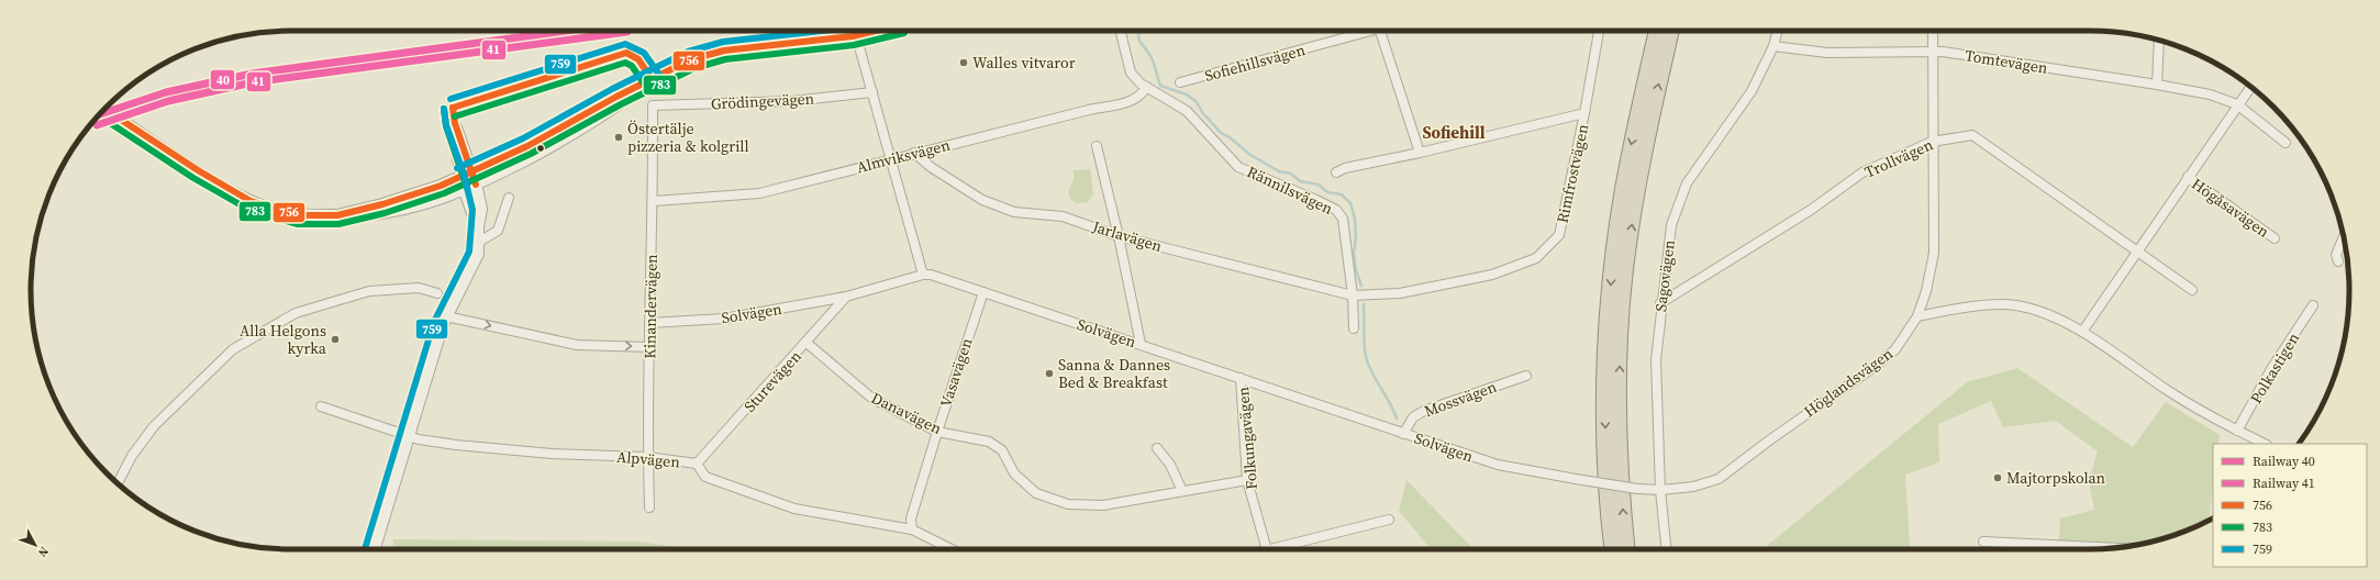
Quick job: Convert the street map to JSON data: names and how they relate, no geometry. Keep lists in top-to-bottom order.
{
  "streets": {
    "street": [
      "Tomtevägen",
      "Sofiehillsvägen",
      "Grödingevägen",
      "Almviksvägen",
      "Trollvägen",
      "Rimfrostvägen",
      "Rännilsvägen",
      "Högåsavägen",
      "Jarlavägen",
      "Sagovägen",
      "Kinandervägen",
      "Solvägen",
      "Polkastigen",
      "Vasavägen",
      "Sturevägen",
      "Höglandsvägen",
      "Mossvägen",
      "Danavägen",
      "Folkungavägen",
      "Alpvägen"
    ]
  },
  "crossings": [
    ["Tomtevägen", "Högåsavägen"],
    ["Tomtevägen", "Sagovägen"],
    ["Tomtevägen", "Höglandsvägen"],
    ["Grödingevägen", "Kinandervägen"],
    ["Almviksvägen", "Rännilsvägen"],
    ["Almviksvägen", "Jarlavägen"],
    ["Almviksvägen", "Kinandervägen"],
    ["Trollvägen", "Högåsavägen"],
    ["Trollvägen", "Sagovägen"],
    ["Trollvägen", "Höglandsvägen"],
    ["Rimfrostvägen", "Rännilsvägen"],
    ["Rimfrostvägen", "Jarlavägen"],
    ["Rännilsvägen", "Jarlavägen"],
    ["Sagovägen", "Solvägen"],
    ["Sagovägen", "Höglandsvägen"],
    ["Kinandervägen", "Solvägen"],
    ["Kinandervägen", "Alpvägen"],
    ["Solvägen", "Vasavägen"],
    ["Solvägen", "Sturevägen"],
    ["Solvägen", "Höglandsvägen"],
    ["Solvägen", "Mossvägen"],
    ["Solvägen", "Folkungavägen"],
    ["Vasavägen", "Danavägen"],
    ["Vasavägen", "Alpvägen"],
    ["Sturevägen", "Danavägen"],
    ["Sturevägen", "Alpvägen"],
    ["Danavägen", "Folkungavägen"]
  ],
  "districts": ["Sofiehill"],
  "places": [
    "Walles vitvaror",
    "Östertälje pizzeria & kolgrill",
    "Alla Helgons kyrka",
    "Sanna & Dannes Bed & Breakfast",
    "Majtorpskolan"
  ],
  "lines": [
    "rail line 40",
    "transit line 756",
    "transit line 759",
    "rail line 41",
    "transit line 783"
  ],
  "legend": [
    "Railway 40",
    "Railway 41",
    "756",
    "783",
    "759"
  ],
  "north": "bottom right"
}
